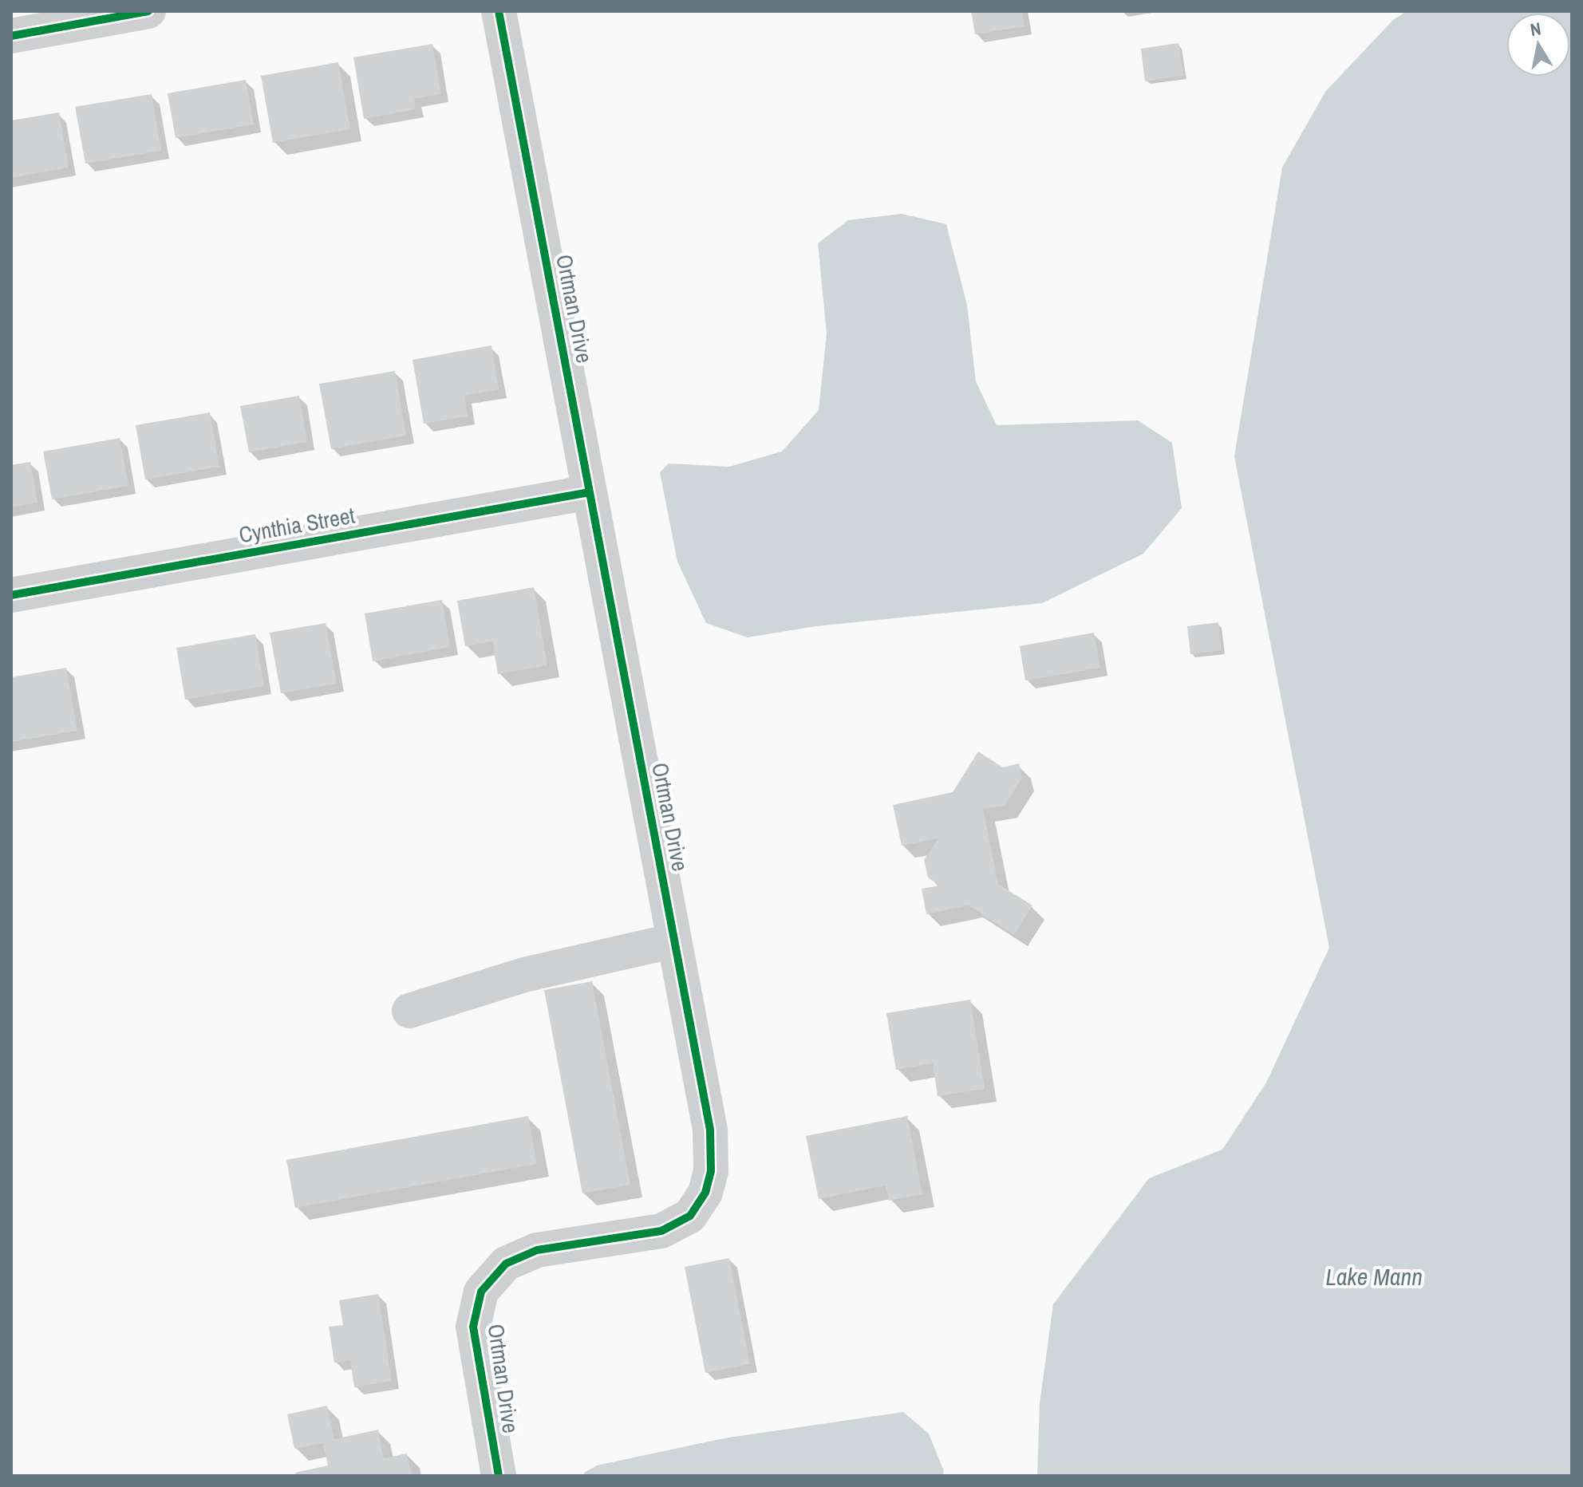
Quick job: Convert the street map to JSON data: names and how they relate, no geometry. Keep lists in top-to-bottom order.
{
  "streets": {
    "street": ["Ortman Drive", "Cynthia Street"]
  },
  "crossings": [
    ["Ortman Drive", "Cynthia Street"]
  ],
  "water": ["Lake Mann"],
  "north": "top"
}
